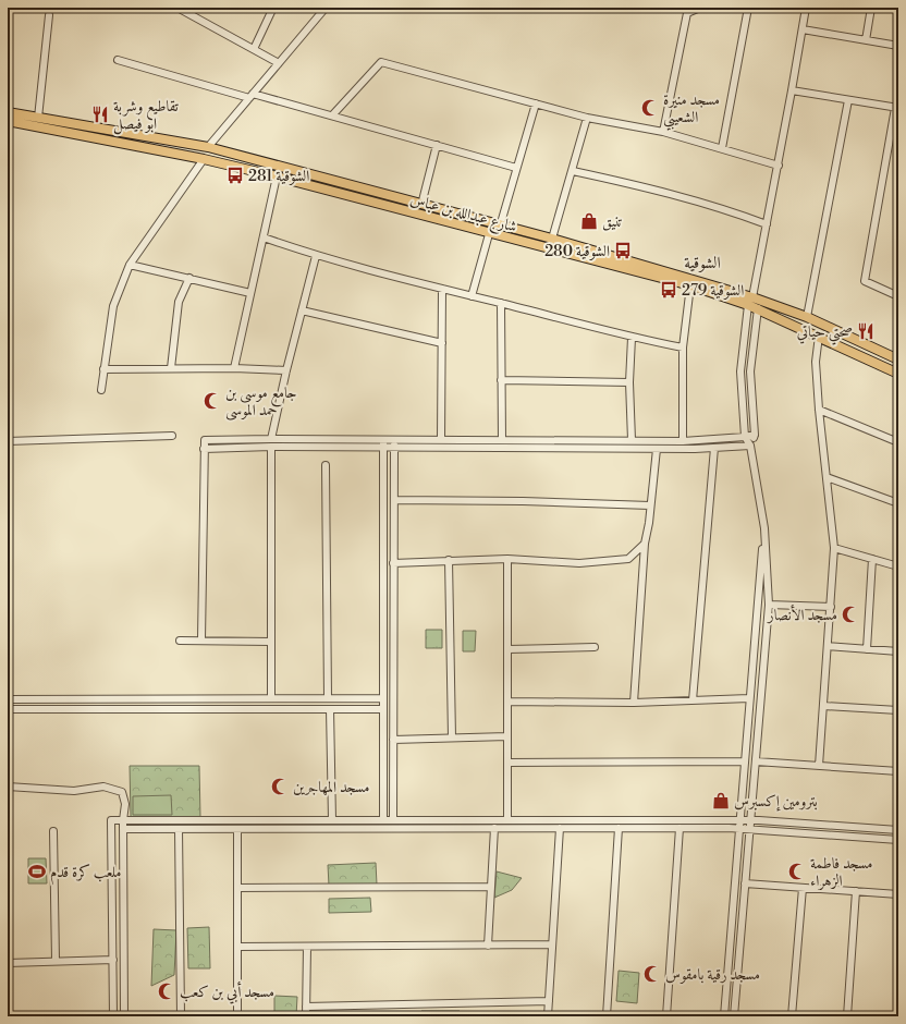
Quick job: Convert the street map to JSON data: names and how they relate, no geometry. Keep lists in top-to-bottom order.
{
  "streets": {
    "main road": ["شارع عبدالله بن عباس"]
  },
  "districts": ["الشوقية"],
  "places": {
    "mosque": [
      "مسجد منيرة الشعيبي",
      "جامع موسى بن حمد الموسى",
      "مسجد الأنصار",
      "مسجد المهاجرين",
      "مسجد فاطمة الزهراء",
      "مسجد رقية بامقوس",
      "مسجد أبي بن كعب"
    ],
    "restaurant": ["تقاطيع وشربة ابو فيصل", "صحتي حياتي"],
    "bus stop": ["الشوقية 281", "الشوقية 280", "الشوقية 279"],
    "shop": ["تنيق", "بترومين إكسبرس"],
    "sports": ["ملعب كرة قدم"]
  }
}
